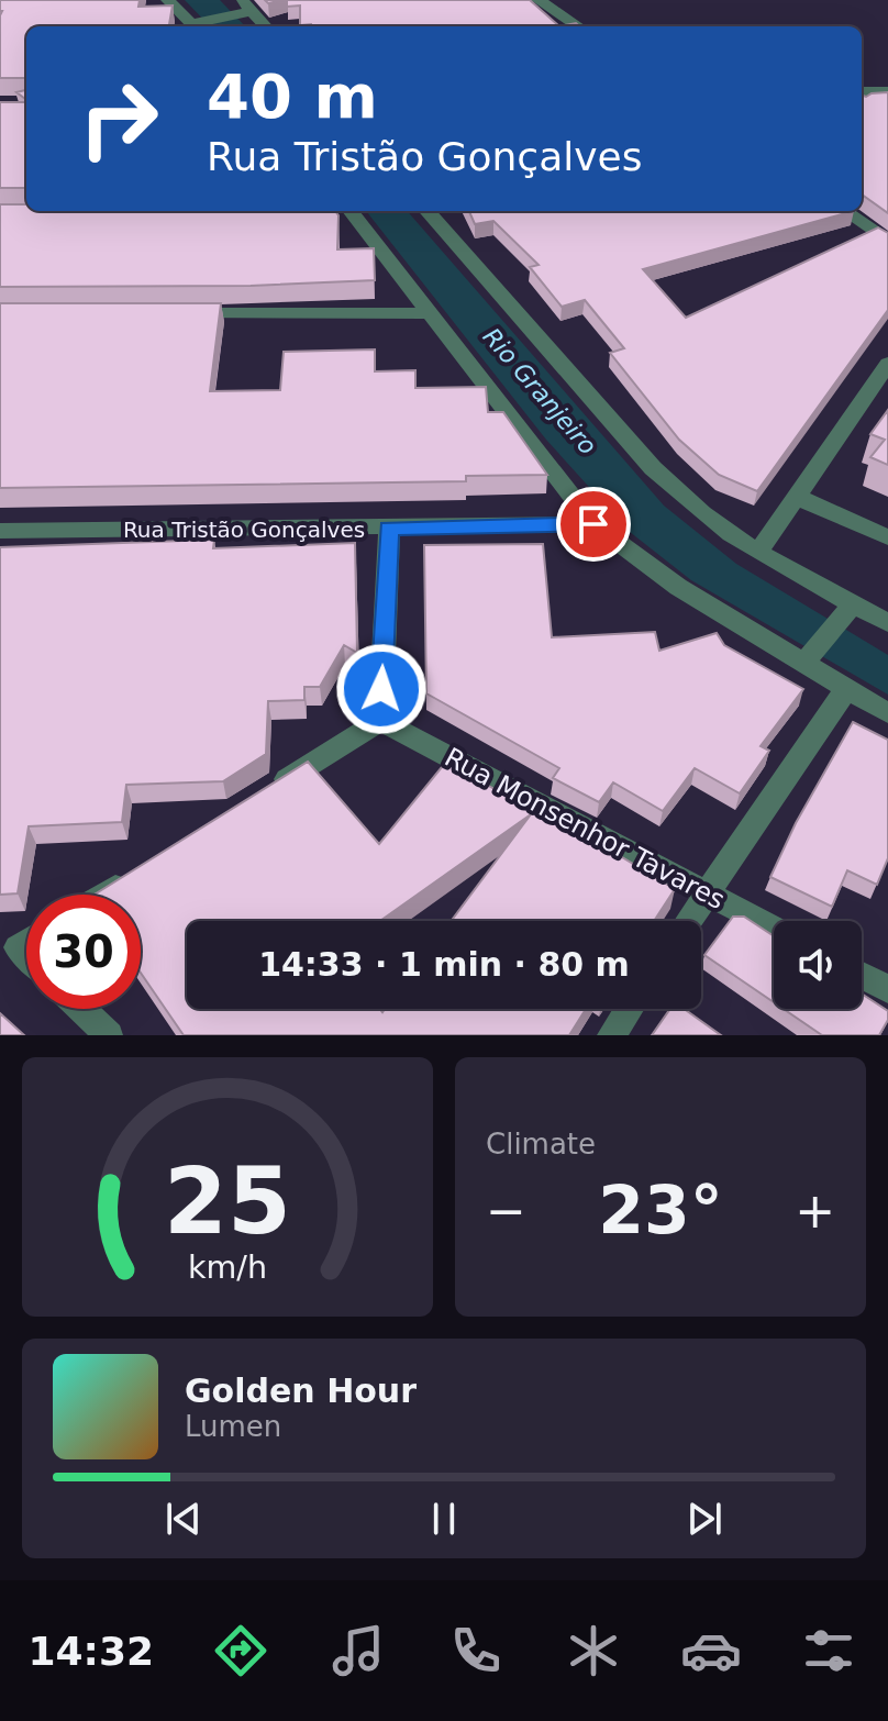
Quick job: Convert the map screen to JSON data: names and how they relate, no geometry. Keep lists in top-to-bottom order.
{
  "streets": {
    "street": ["Rua Tristão Gonçalves", "Rua Monsenhor Tavares"]
  },
  "water": ["Rio Granjeiro"],
  "page": {
    "turn": ["40 m", "Rua Tristão Gonçalves"],
    "limit": "30",
    "trip": "14:33 · 1 min · 80 m",
    "tile": "Climate",
    "heat": ["−", "23°", "+"],
    "song": ["Golden Hour", "Lumen"],
    "tabs": "14:32",
    "gauge": ["25", "km/h"]
  }
}
